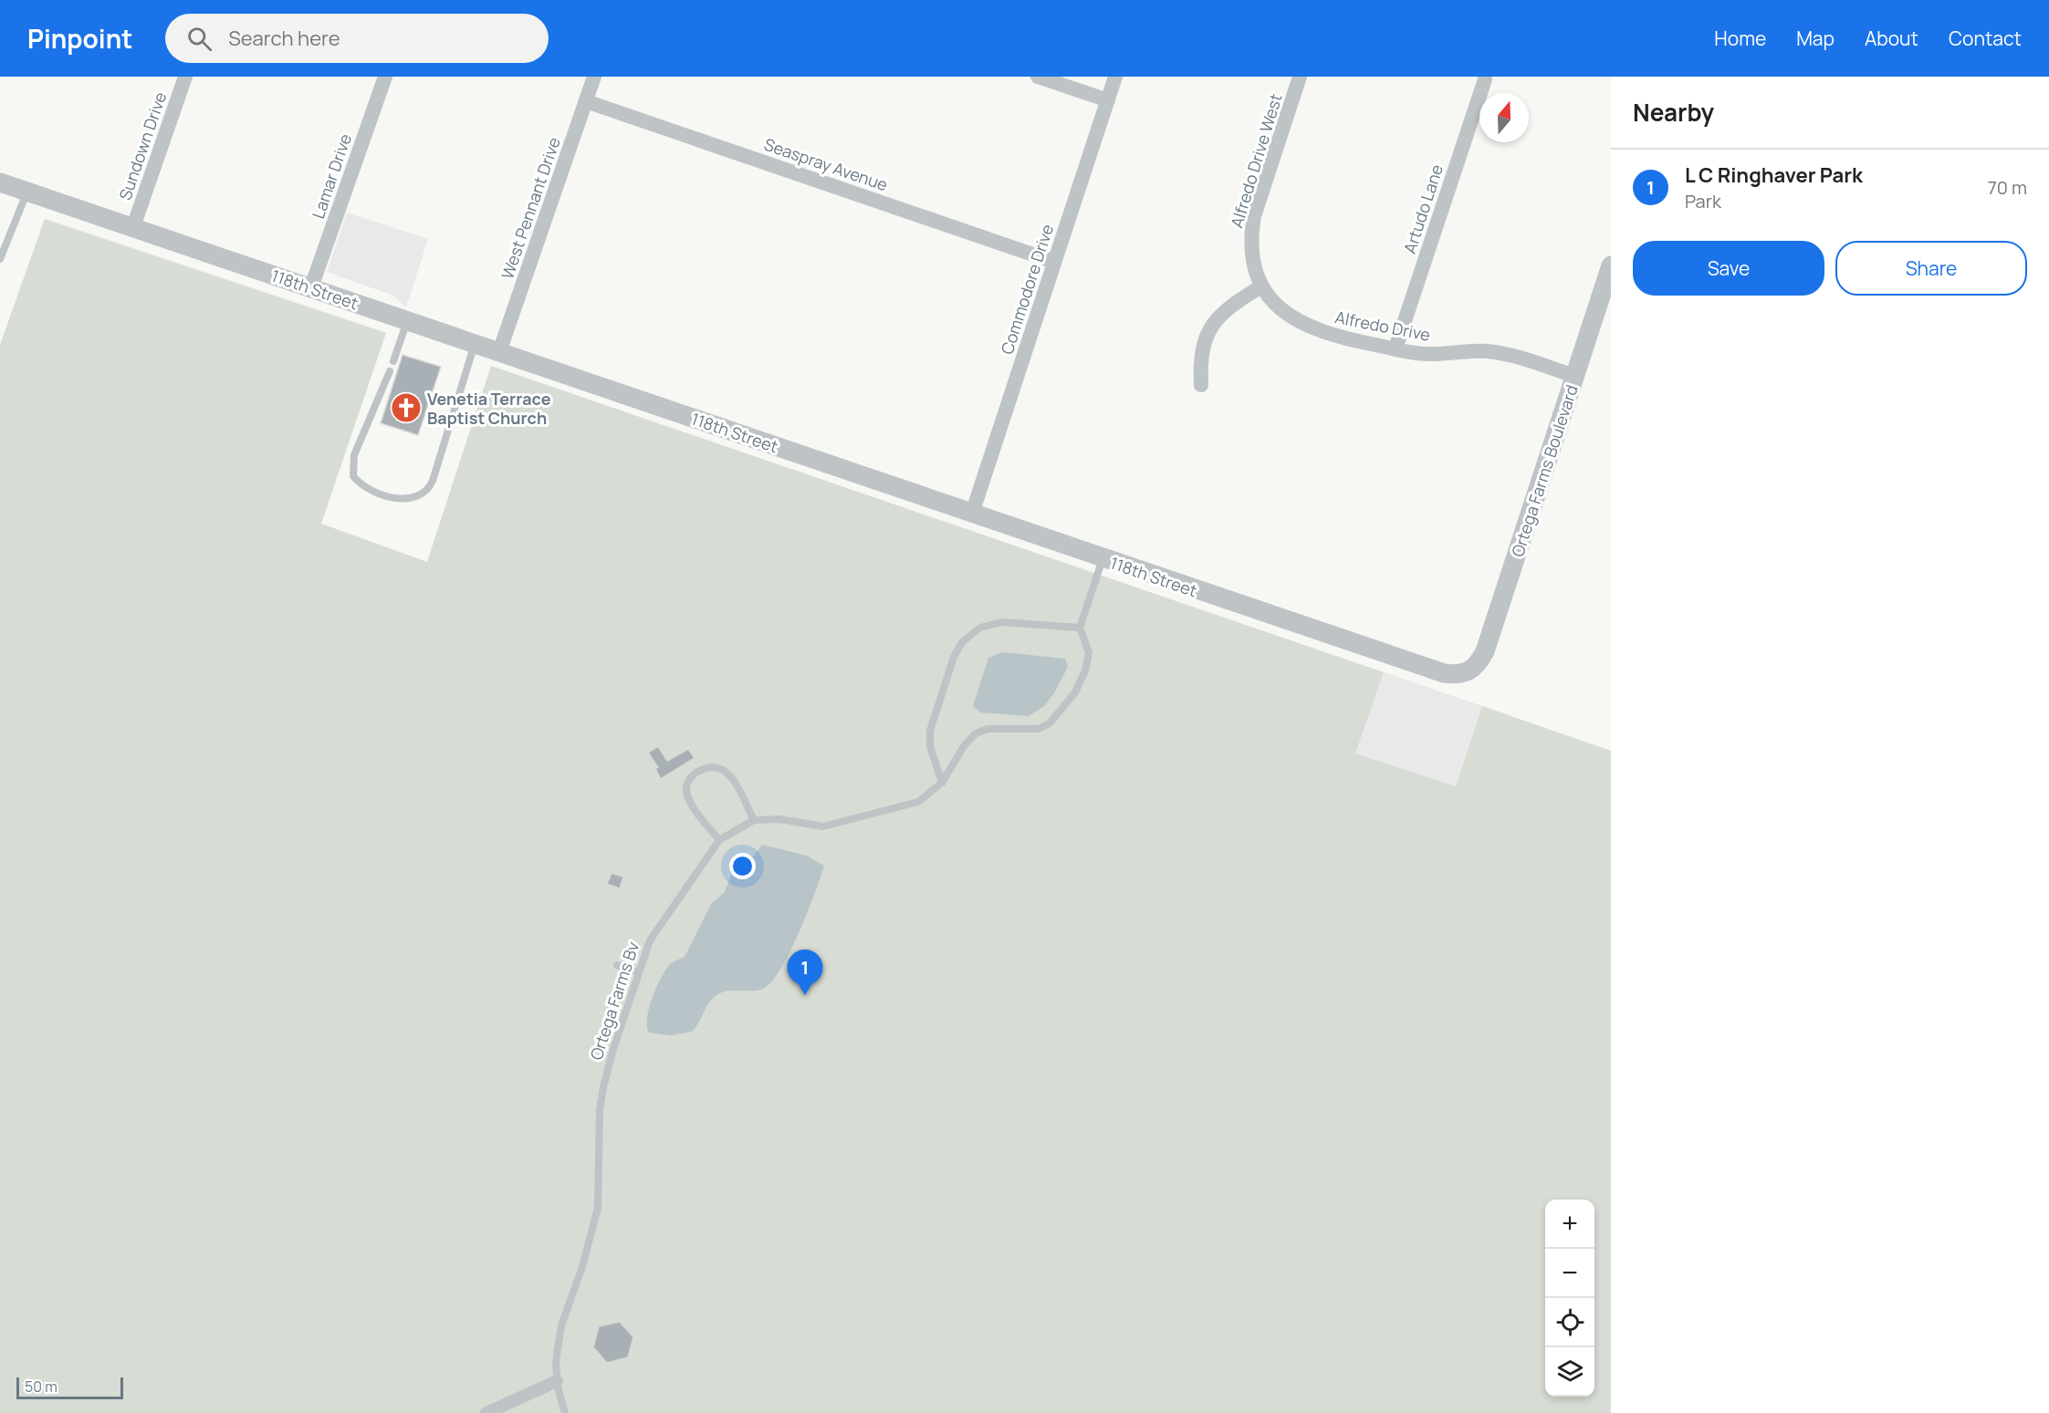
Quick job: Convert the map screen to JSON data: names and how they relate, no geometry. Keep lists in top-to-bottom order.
{
  "streets": {
    "street": [
      "Sundown Drive",
      "Alfredo Drive West",
      "Seaspray Avenue",
      "Lamar Drive",
      "West Pennant Drive",
      "Artudo Lane",
      "118th Street",
      "Commodore Drive",
      "Alfredo Drive",
      "Ortega Farms Boulevard"
    ],
    "lane": ["Ortega Farms Bv"]
  },
  "crossings": [
    ["Sundown Drive", "118th Street"],
    ["Alfredo Drive West", "Alfredo Drive"],
    ["Seaspray Avenue", "West Pennant Drive"],
    ["Seaspray Avenue", "Commodore Drive"],
    ["Lamar Drive", "118th Street"],
    ["West Pennant Drive", "118th Street"],
    ["Artudo Lane", "Alfredo Drive"],
    ["118th Street", "Commodore Drive"],
    ["118th Street", "Ortega Farms Boulevard"],
    ["Alfredo Drive", "Ortega Farms Boulevard"]
  ],
  "places": {
    "church": ["Venetia Terrace Baptist Church"]
  },
  "scale_bar": "50 m",
  "north": "top",
  "page": {
    "header": "Pinpoint",
    "search": "Search here",
    "nav": [
      "Home",
      "Map",
      "About",
      "Contact"
    ],
    "heading": "Nearby",
    "list": [
      {
        "mark": "1",
        "name": "L C Ringhaver Park",
        "note": "Park",
        "value": "70 m"
      }
    ],
    "buttons": ["Save", "Share"],
    "pins": "1",
    "map_buttons": ["+", "−"],
    "scale": "50 m"
  }
}
